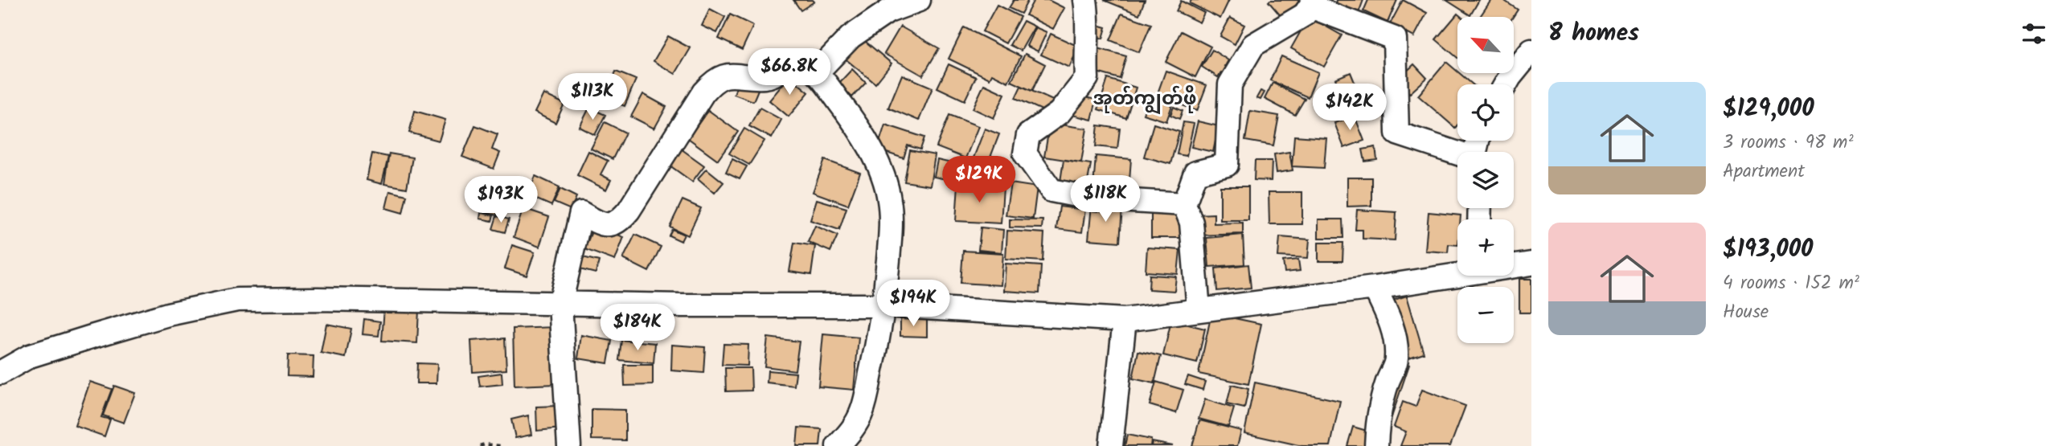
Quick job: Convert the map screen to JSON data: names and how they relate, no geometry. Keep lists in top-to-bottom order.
{
  "districts": ["အုတ်ကျွတ်ဖို"],
  "north": "top left",
  "page": {
    "heading": "8 homes",
    "map_buttons": ["+", "−"],
    "price": [
      "$66.8K",
      "$113K",
      "$142K",
      "$129K",
      "$118K",
      "$193K",
      "$194K",
      "$184K"
    ],
    "list": [
      {
        "name": "$129,000",
        "note": "3 rooms · 98 m² · Apartment"
      },
      {
        "name": "$193,000",
        "note": "4 rooms · 152 m² · House"
      }
    ]
  }
}
